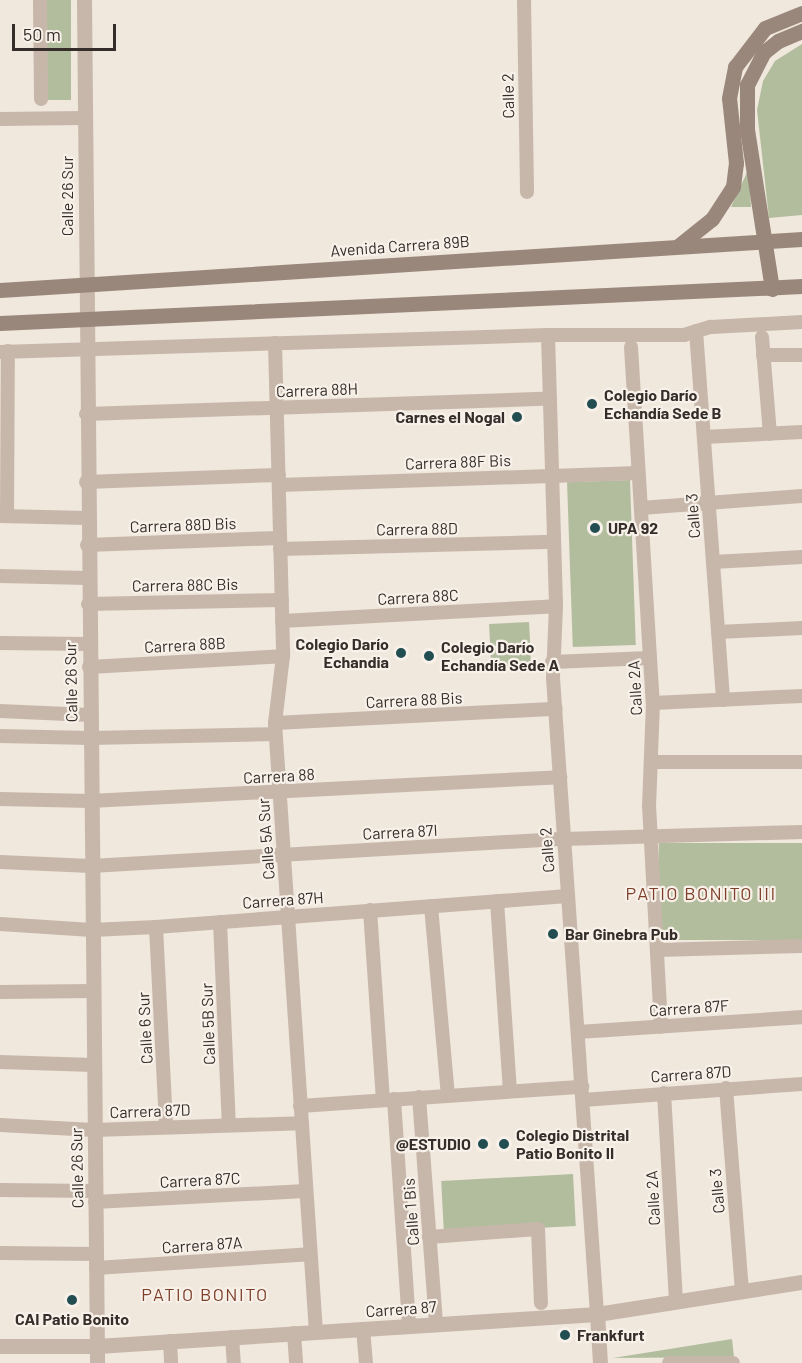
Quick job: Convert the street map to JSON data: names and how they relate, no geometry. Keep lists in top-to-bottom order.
{
  "streets": {
    "main road": ["Avenida Carrera 89B"],
    "street": [
      "Calle 2",
      "Calle 26 Sur",
      "Carrera 88H",
      "Carrera 88F Bis",
      "Calle 3",
      "Carrera 88D Bis",
      "Carrera 88D",
      "Carrera 88C Bis",
      "Carrera 88C",
      "Carrera 88B",
      "Calle 2A",
      "Carrera 88 Bis",
      "Carrera 88",
      "Carrera 87I",
      "Calle 5A Sur",
      "Carrera 87H",
      "Carrera 87F",
      "Calle 5B Sur",
      "Calle 6 Sur",
      "Carrera 87D",
      "Carrera 87C",
      "Calle 1 Bis",
      "Carrera 87A",
      "Carrera 87"
    ]
  },
  "crossings": [
    ["Calle 2", "Carrera 88H"],
    ["Calle 2", "Carrera 88F Bis"],
    ["Calle 2", "Carrera 88D"],
    ["Calle 2", "Carrera 88C"],
    ["Calle 2", "Carrera 88 Bis"],
    ["Calle 2", "Carrera 88"],
    ["Calle 2", "Carrera 87I"],
    ["Calle 2", "Carrera 87H"],
    ["Calle 2", "Carrera 87F"],
    ["Calle 2", "Carrera 87D"],
    ["Calle 2", "Carrera 87"],
    ["Calle 26 Sur", "Avenida Carrera 89B"],
    ["Calle 26 Sur", "Carrera 88H"],
    ["Calle 26 Sur", "Carrera 88F Bis"],
    ["Calle 26 Sur", "Carrera 88D Bis"],
    ["Calle 26 Sur", "Carrera 88C Bis"],
    ["Calle 26 Sur", "Carrera 88B"],
    ["Calle 26 Sur", "Carrera 88 Bis"],
    ["Calle 26 Sur", "Carrera 88"],
    ["Calle 26 Sur", "Carrera 87I"],
    ["Calle 26 Sur", "Carrera 87H"],
    ["Calle 26 Sur", "Carrera 87D"],
    ["Calle 26 Sur", "Carrera 87C"],
    ["Calle 26 Sur", "Carrera 87A"],
    ["Calle 26 Sur", "Carrera 87"],
    ["Carrera 88H", "Calle 5A Sur"],
    ["Carrera 88F Bis", "Calle 2A"],
    ["Carrera 88F Bis", "Calle 5A Sur"],
    ["Calle 3", "Carrera 87D"],
    ["Calle 3", "Carrera 87"],
    ["Carrera 88D Bis", "Carrera 88D"],
    ["Carrera 88D Bis", "Calle 5A Sur"],
    ["Carrera 88D", "Calle 5A Sur"],
    ["Carrera 88C Bis", "Calle 5A Sur"],
    ["Carrera 88C", "Calle 5A Sur"],
    ["Carrera 88B", "Calle 5A Sur"],
    ["Calle 2A", "Carrera 87I"],
    ["Calle 2A", "Carrera 87F"],
    ["Calle 2A", "Carrera 87D"],
    ["Calle 2A", "Carrera 87"],
    ["Carrera 88 Bis", "Calle 5A Sur"],
    ["Carrera 88", "Calle 5A Sur"],
    ["Carrera 87I", "Calle 5A Sur"],
    ["Calle 5A Sur", "Carrera 87H"],
    ["Calle 5A Sur", "Carrera 87D"],
    ["Calle 5A Sur", "Carrera 87C"],
    ["Calle 5A Sur", "Carrera 87A"],
    ["Calle 5A Sur", "Carrera 87"],
    ["Carrera 87H", "Calle 5B Sur"],
    ["Carrera 87H", "Calle 6 Sur"],
    ["Carrera 87H", "Calle 1 Bis"],
    ["Calle 5B Sur", "Carrera 87D"],
    ["Calle 6 Sur", "Carrera 87D"],
    ["Carrera 87D", "Calle 1 Bis"],
    ["Calle 1 Bis", "Carrera 87"]
  ],
  "districts": ["PATIO BONITO III", "PATIO BONITO"],
  "places": [
    "Colegio Darío Echandía Sede B",
    "Carnes el Nogal",
    "UPA 92",
    "Colegio Darío Echandia",
    "Colegio Darío Echandía Sede A",
    "Bar Ginebra Pub",
    "@ESTUDIO",
    "Colegio Distrital Patio Bonito II",
    "CAI Patio Bonito",
    "Frankfurt"
  ],
  "scale_bar": "50 m"
}
